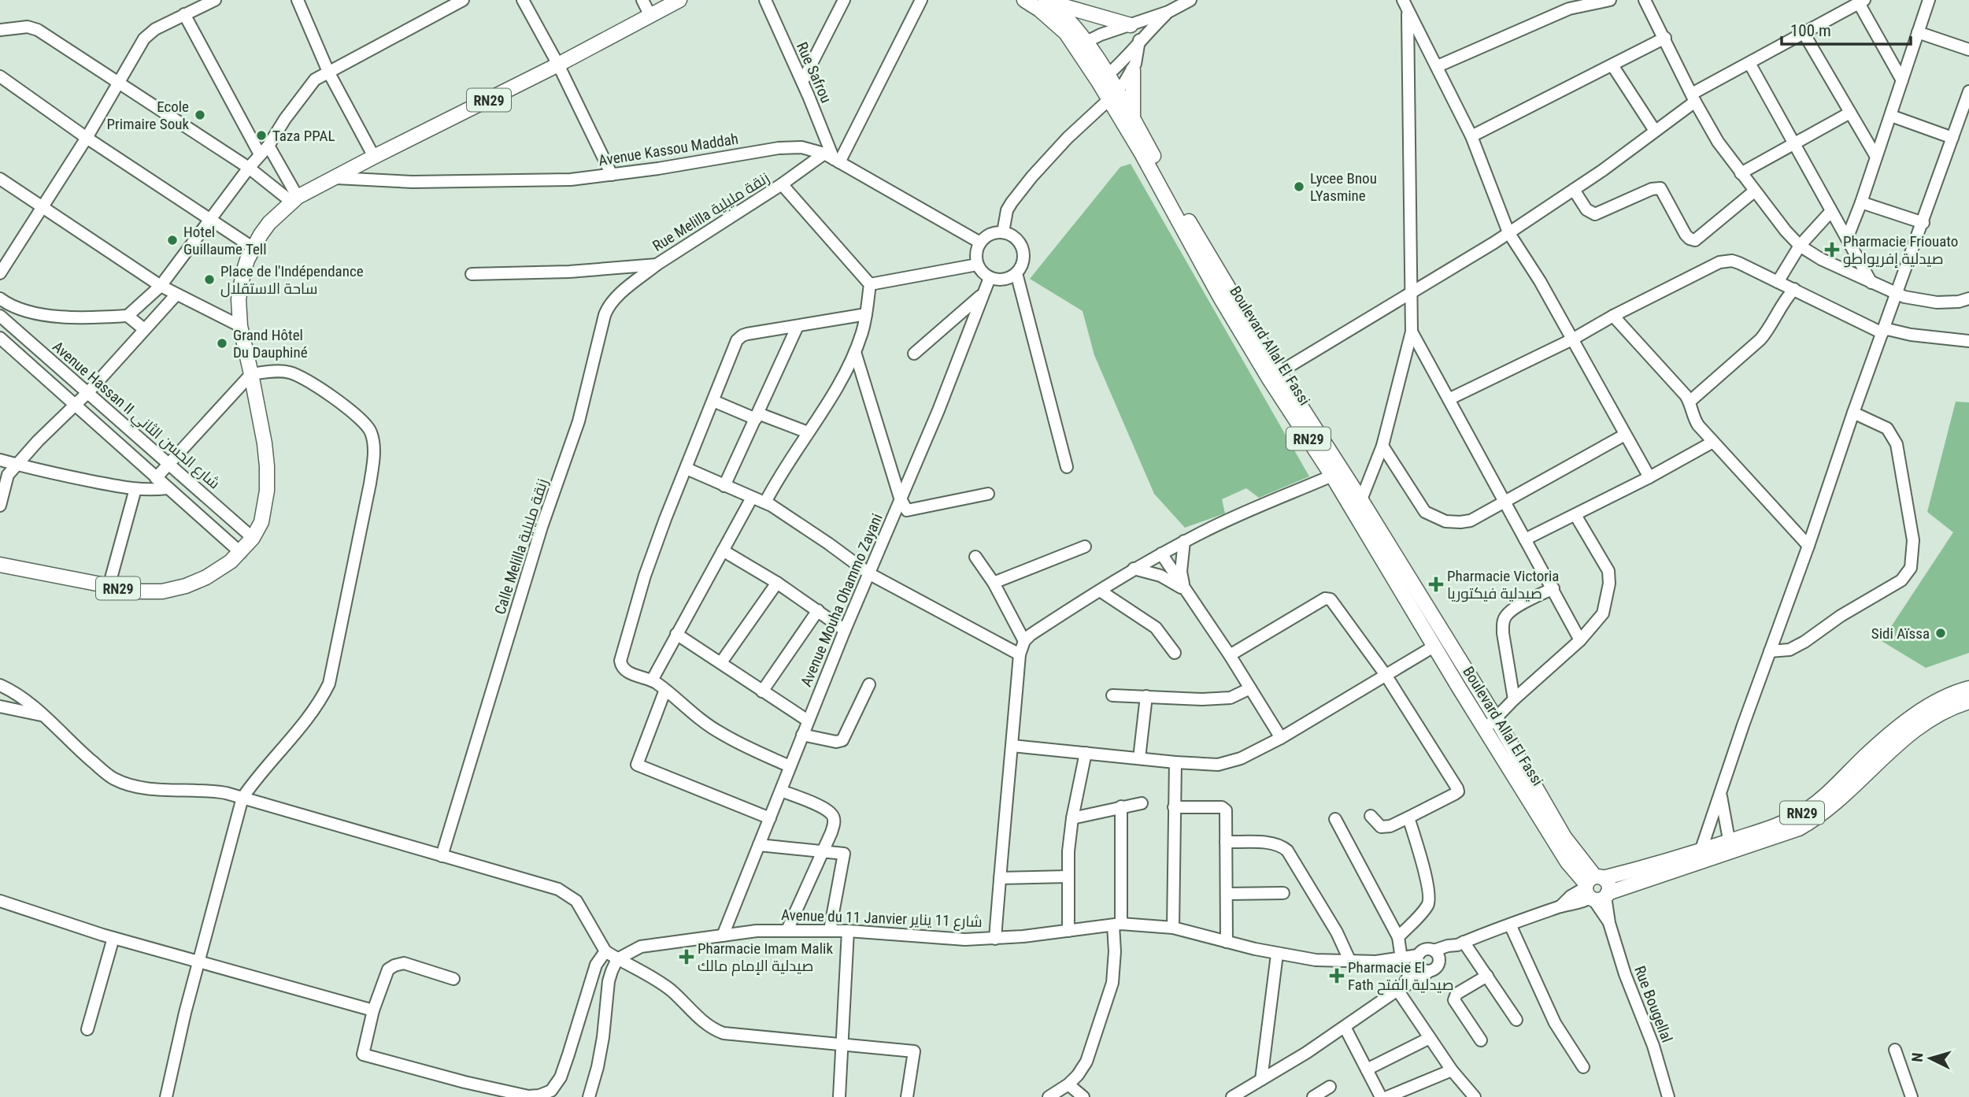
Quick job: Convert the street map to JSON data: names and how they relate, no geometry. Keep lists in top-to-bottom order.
{
  "streets": {
    "main road": ["RN29", "Boulevard Allal El Fassi"],
    "street": [
      "Rue Safrou",
      "Avenue Kassou Maddah",
      "Rue Melilla زنقة مليلية",
      "Avenue Hassan II شارع الحسن الثاني",
      "Calle Melilla زنقة مليلية",
      "Avenue Mouha Ohammo Zayani",
      "Avenue du 11 Janvier شارع 11 يناير",
      "Rue Bougellal"
    ]
  },
  "crossings": [
    ["Rue Safrou", "Avenue Kassou Maddah"],
    ["Rue Safrou", "Rue Melilla زنقة مليلية"],
    ["RN29", "Avenue Kassou Maddah"],
    ["RN29", "Boulevard Allal El Fassi"],
    ["RN29", "Avenue Hassan II شارع الحسن الثاني"],
    ["RN29", "Rue Bougellal"],
    ["Avenue Kassou Maddah", "Rue Melilla زنقة مليلية"],
    ["Avenue Kassou Maddah", "Avenue Mouha Ohammo Zayani"],
    ["Rue Melilla زنقة مليلية", "Calle Melilla زنقة مليلية"],
    ["Boulevard Allal El Fassi", "Rue Bougellal"],
    ["Avenue Mouha Ohammo Zayani", "Avenue du 11 Janvier شارع 11 يناير"]
  ],
  "places": {
    "other": [
      "Ecole Primaire Souk",
      "Taza PPAL",
      "Lycee Bnou LYasmine",
      "Hotel Guillaume Tell",
      "Place de l'Indépendance ساحة الاستقلال",
      "Grand Hôtel Du Dauphiné",
      "Sidi Aïssa"
    ],
    "health": [
      "Pharmacie Friouato صيدلية إفريواطو",
      "Pharmacie Victoria صيدلية فيكتوريا",
      "Pharmacie Imam Malik صيدلية الإمام مالك",
      "Pharmacie El Fath صيدلية الفتح"
    ]
  },
  "scale_bar": "100 m",
  "north": "left"
}
